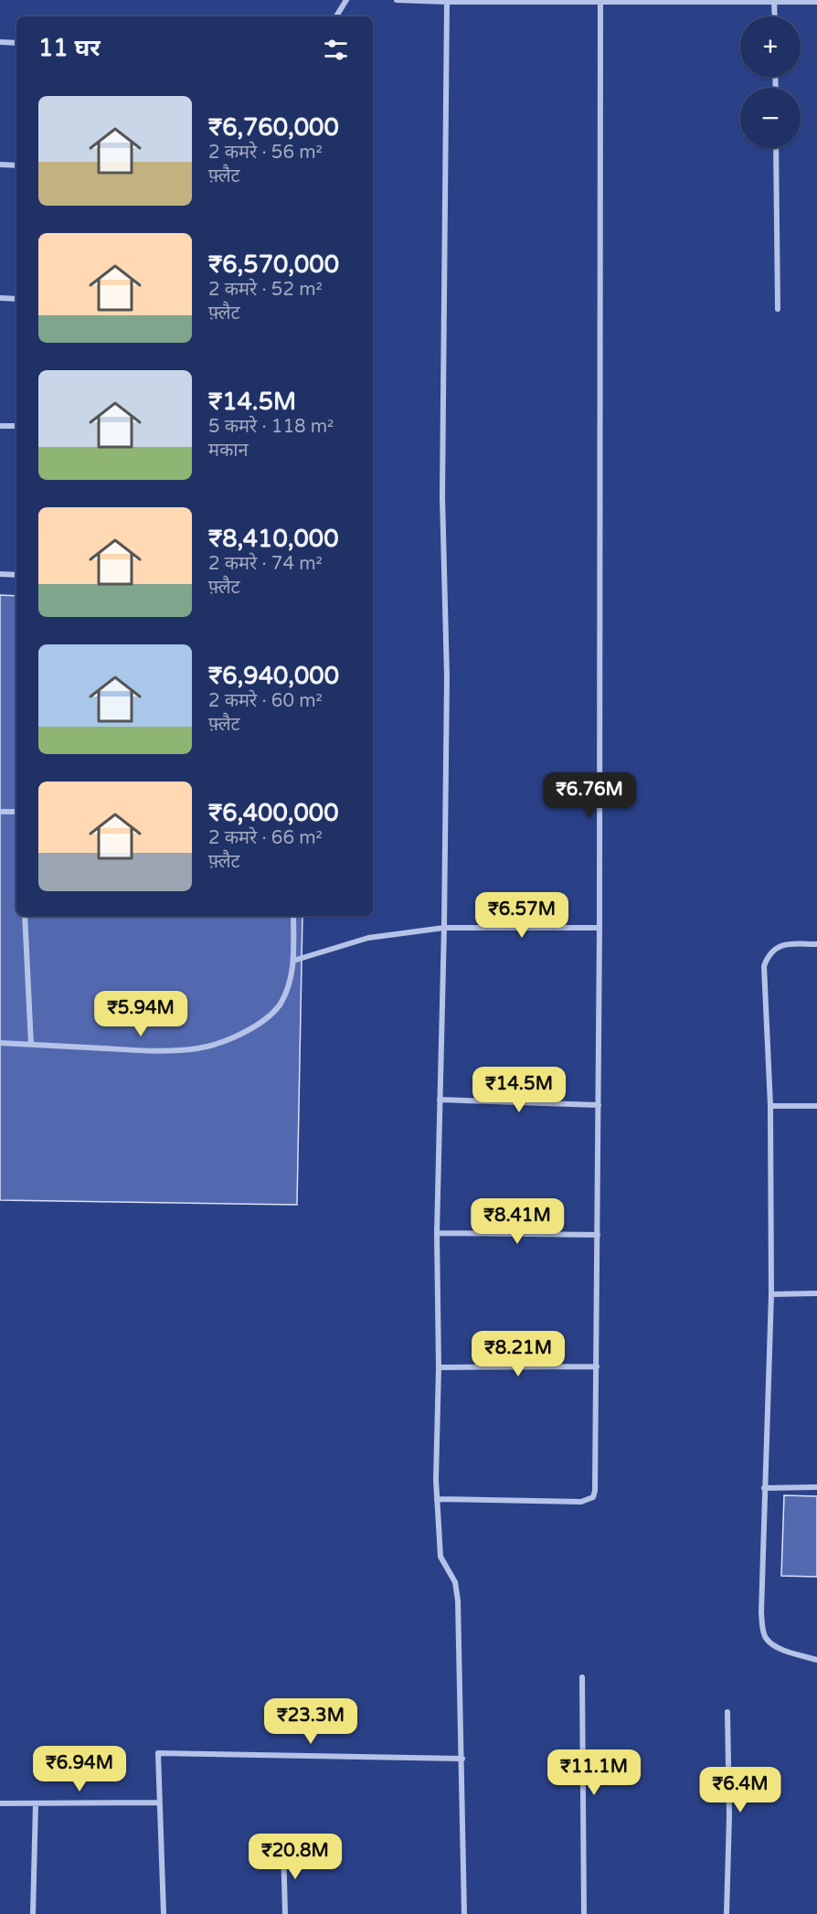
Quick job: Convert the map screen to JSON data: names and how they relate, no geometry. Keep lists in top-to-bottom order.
{
  "page": {
    "map_buttons": ["+", "−"],
    "heading": "11 घर",
    "list": [
      {
        "name": "₹6,760,000",
        "note": "2 कमरे · 56 m² · फ़्लैट"
      },
      {
        "name": "₹6,570,000",
        "note": "2 कमरे · 52 m² · फ़्लैट"
      },
      {
        "name": "₹14.5M",
        "note": "5 कमरे · 118 m² · मकान"
      },
      {
        "name": "₹8,410,000",
        "note": "2 कमरे · 74 m² · फ़्लैट"
      },
      {
        "name": "₹6,940,000",
        "note": "2 कमरे · 60 m² · फ़्लैट"
      },
      {
        "name": "₹6,400,000",
        "note": "2 कमरे · 66 m² · फ़्लैट"
      }
    ],
    "price": [
      "₹6.76M",
      "₹6.57M",
      "₹5.94M",
      "₹14.5M",
      "₹8.41M",
      "₹8.21M",
      "₹23.3M",
      "₹6.94M",
      "₹11.1M",
      "₹6.4M",
      "₹20.8M"
    ]
  }
}
